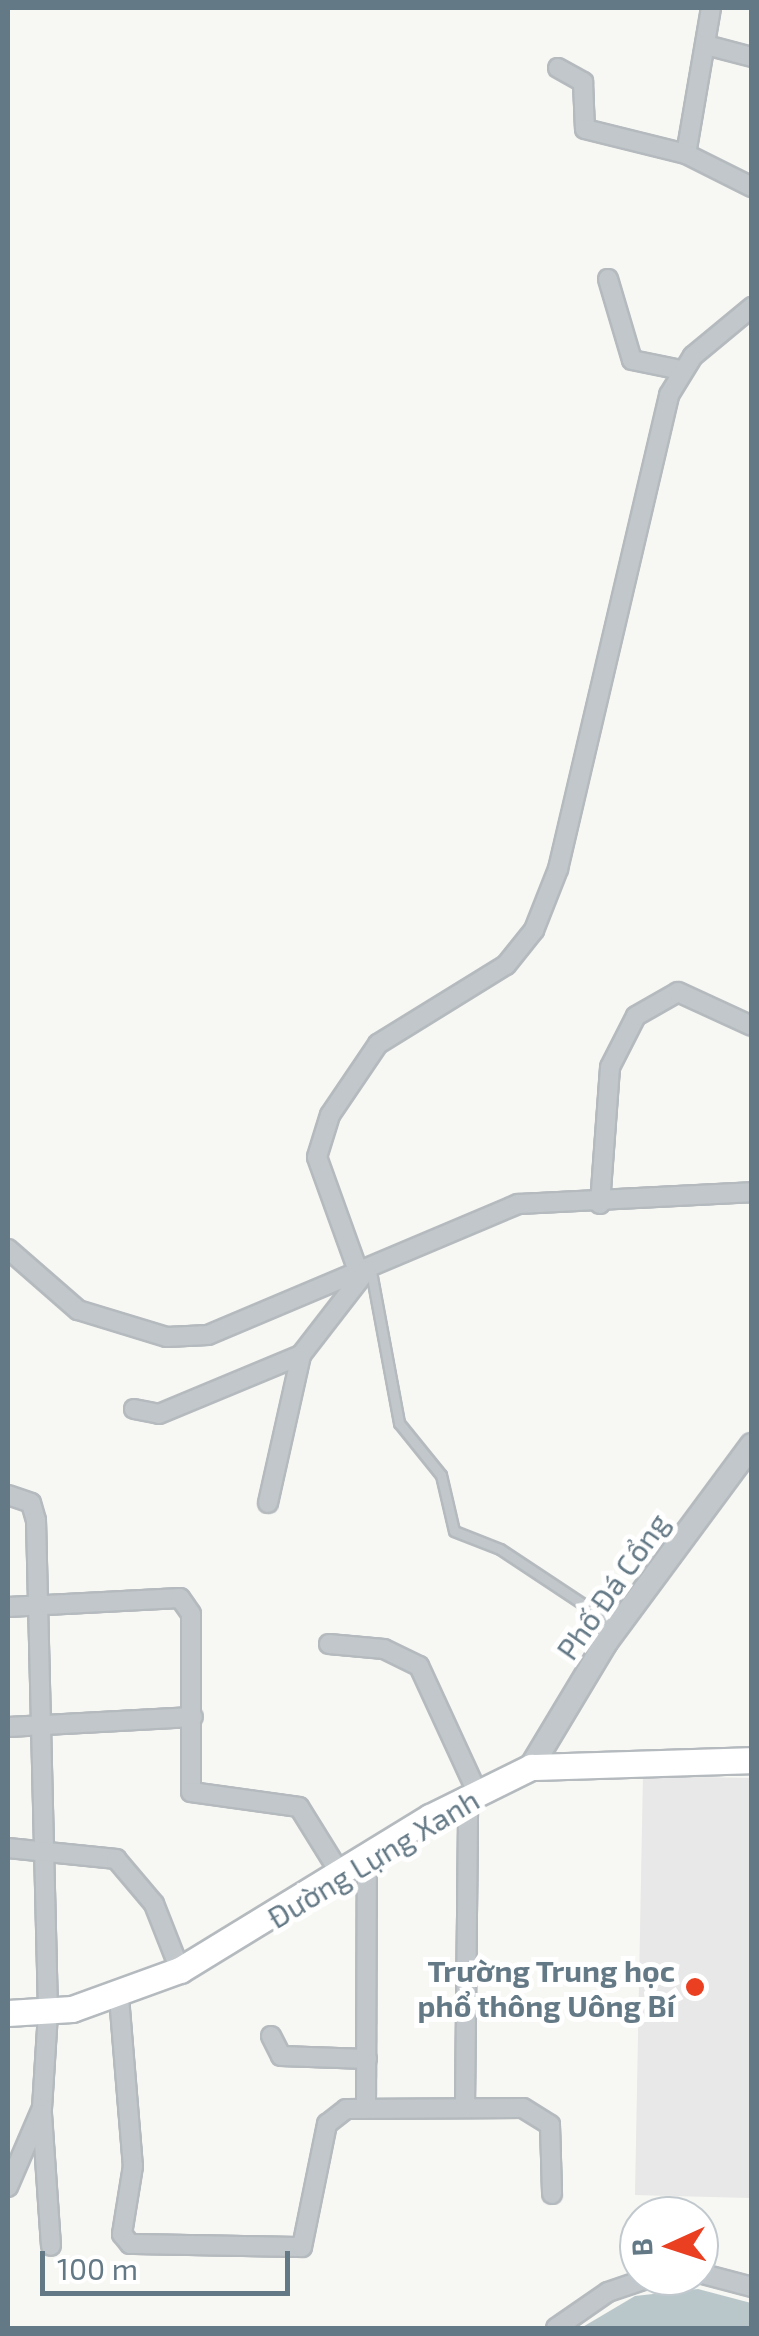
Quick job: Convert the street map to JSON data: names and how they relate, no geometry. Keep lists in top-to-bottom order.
{
  "streets": {
    "main road": ["Đường Lựng Xanh"],
    "street": ["Phố Đá Cổng"]
  },
  "crossings": [
    ["Phố Đá Cổng", "Đường Lựng Xanh"]
  ],
  "places": ["Trường Trung học phổ thông Uông Bí"],
  "scale_bar": "100 m",
  "north": "left"
}
